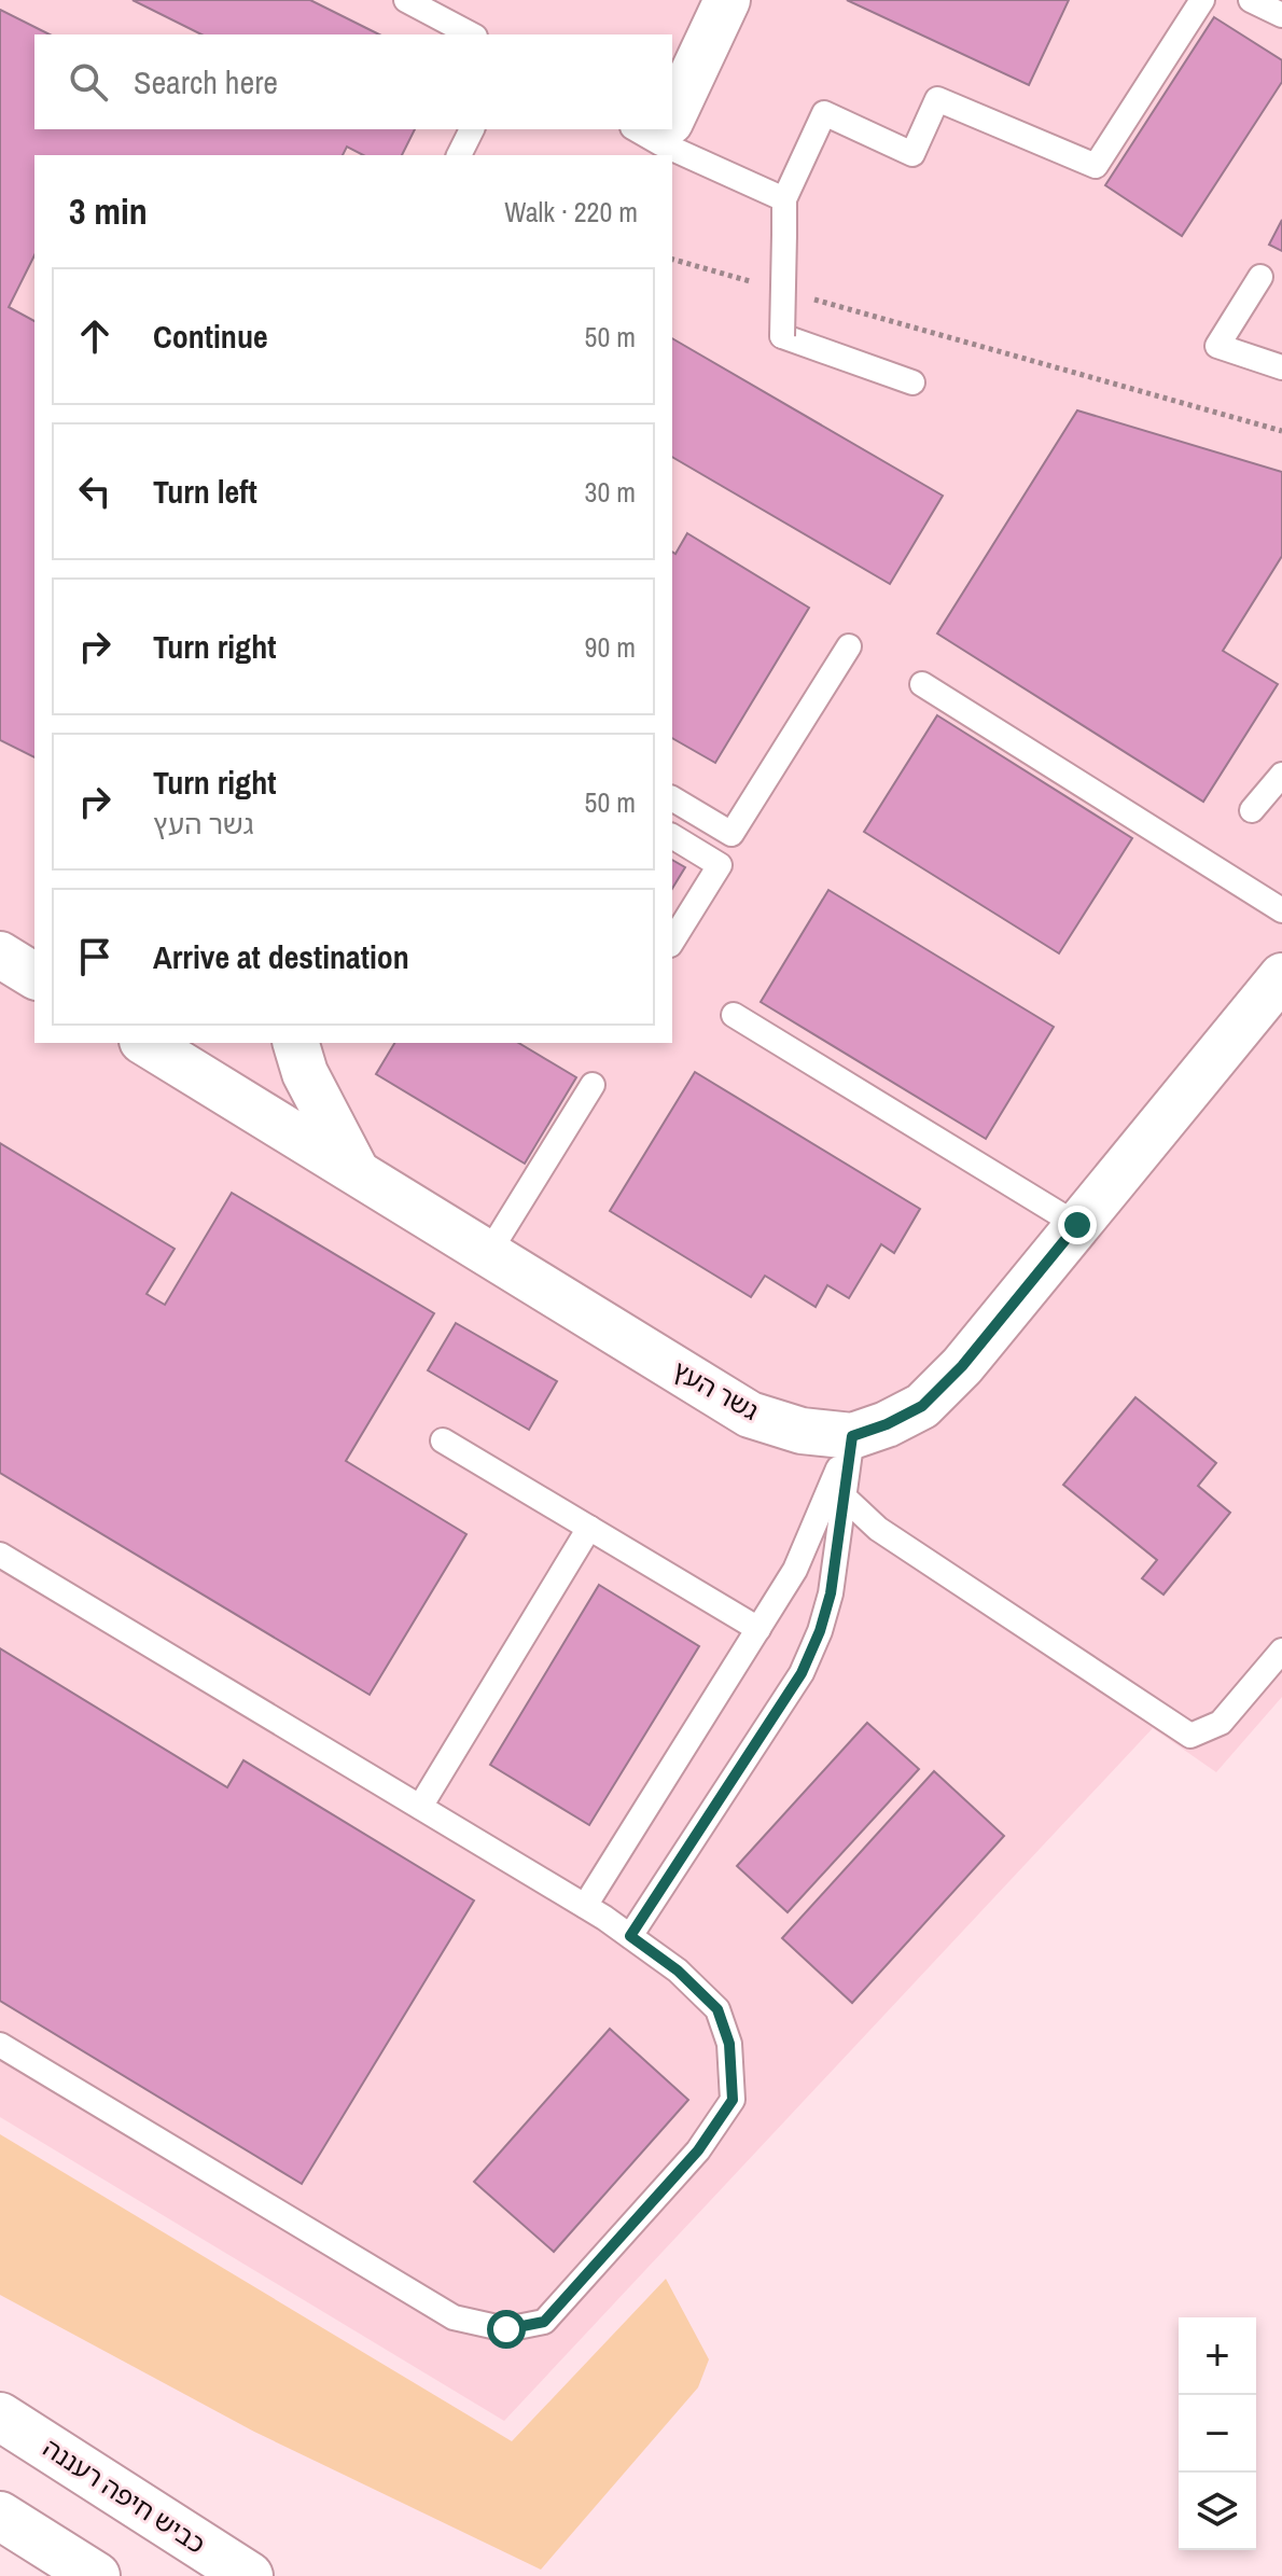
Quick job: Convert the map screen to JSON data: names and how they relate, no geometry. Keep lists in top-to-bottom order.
{
  "streets": {
    "highway": ["כביש חיפה רעננה"],
    "street": ["גשר העץ"]
  },
  "page": {
    "search": "Search here",
    "heading": ["3 min", "Walk · 220 m"],
    "list": [
      ["Continue", "50 m"],
      ["Turn left", "30 m"],
      ["Turn right", "90 m"],
      ["Turn right", "גשר העץ", "50 m"],
      "Arrive at destination"
    ],
    "map_buttons": ["+", "−"]
  }
}
